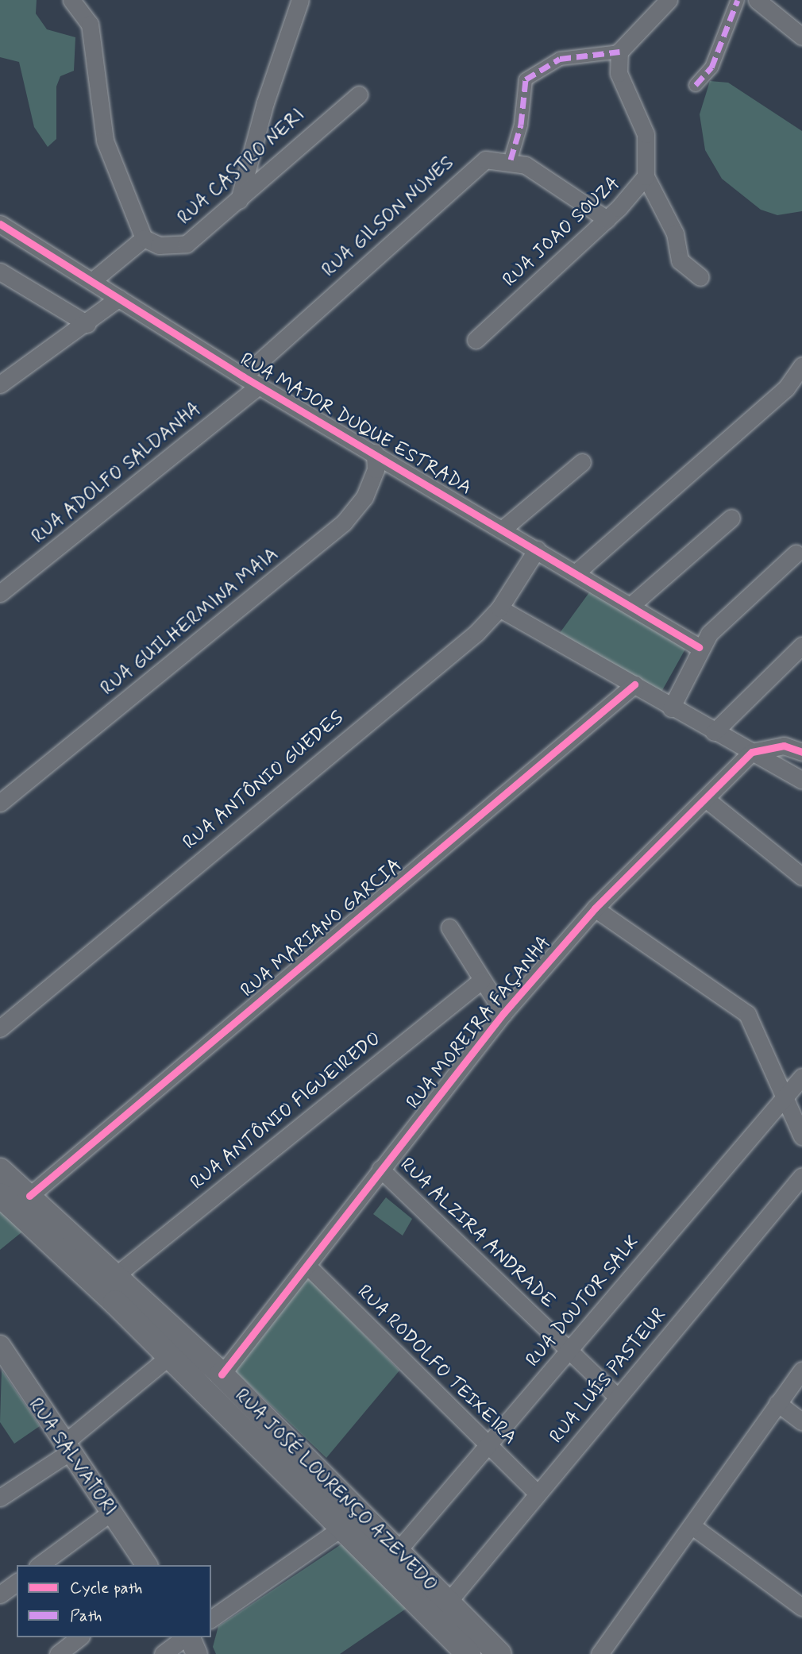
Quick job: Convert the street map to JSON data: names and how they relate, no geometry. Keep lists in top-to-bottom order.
{
  "streets": {
    "main road": ["RUA JOSÉ LOURENÇO AZEVEDO"],
    "street": [
      "RUA CASTRO NERI",
      "RUA GILSON NUNES",
      "RUA JOAO SOUZA",
      "RUA MAJOR DUQUE ESTRADA",
      "RUA ADOLFO SALDANHA",
      "RUA GUILHERMINA MAIA",
      "RUA ANTÔNIO GUEDES",
      "RUA MARIANO GARCIA",
      "RUA MOREIRA FAÇANHA",
      "RUA ANTÔNIO FIGUEIREDO",
      "RUA ALZIRA ANDRADE",
      "RUA DOUTOR SALK",
      "RUA RODOLFO TEIXEIRA",
      "RUA LUÍS PASTEUR",
      "RUA SALVATORI"
    ]
  },
  "crossings": [
    ["RUA GILSON NUNES", "RUA MAJOR DUQUE ESTRADA"],
    ["RUA MAJOR DUQUE ESTRADA", "RUA ADOLFO SALDANHA"],
    ["RUA MAJOR DUQUE ESTRADA", "RUA GUILHERMINA MAIA"],
    ["RUA MAJOR DUQUE ESTRADA", "RUA ANTÔNIO GUEDES"],
    ["RUA MARIANO GARCIA", "RUA JOSÉ LOURENÇO AZEVEDO"],
    ["RUA MOREIRA FAÇANHA", "RUA ALZIRA ANDRADE"],
    ["RUA MOREIRA FAÇANHA", "RUA RODOLFO TEIXEIRA"],
    ["RUA MOREIRA FAÇANHA", "RUA JOSÉ LOURENÇO AZEVEDO"],
    ["RUA ANTÔNIO FIGUEIREDO", "RUA JOSÉ LOURENÇO AZEVEDO"],
    ["RUA ALZIRA ANDRADE", "RUA DOUTOR SALK"],
    ["RUA ALZIRA ANDRADE", "RUA LUÍS PASTEUR"],
    ["RUA DOUTOR SALK", "RUA RODOLFO TEIXEIRA"],
    ["RUA DOUTOR SALK", "RUA JOSÉ LOURENÇO AZEVEDO"],
    ["RUA RODOLFO TEIXEIRA", "RUA LUÍS PASTEUR"],
    ["RUA LUÍS PASTEUR", "RUA JOSÉ LOURENÇO AZEVEDO"]
  ],
  "legend": ["Cycle path", "Path"]
}
